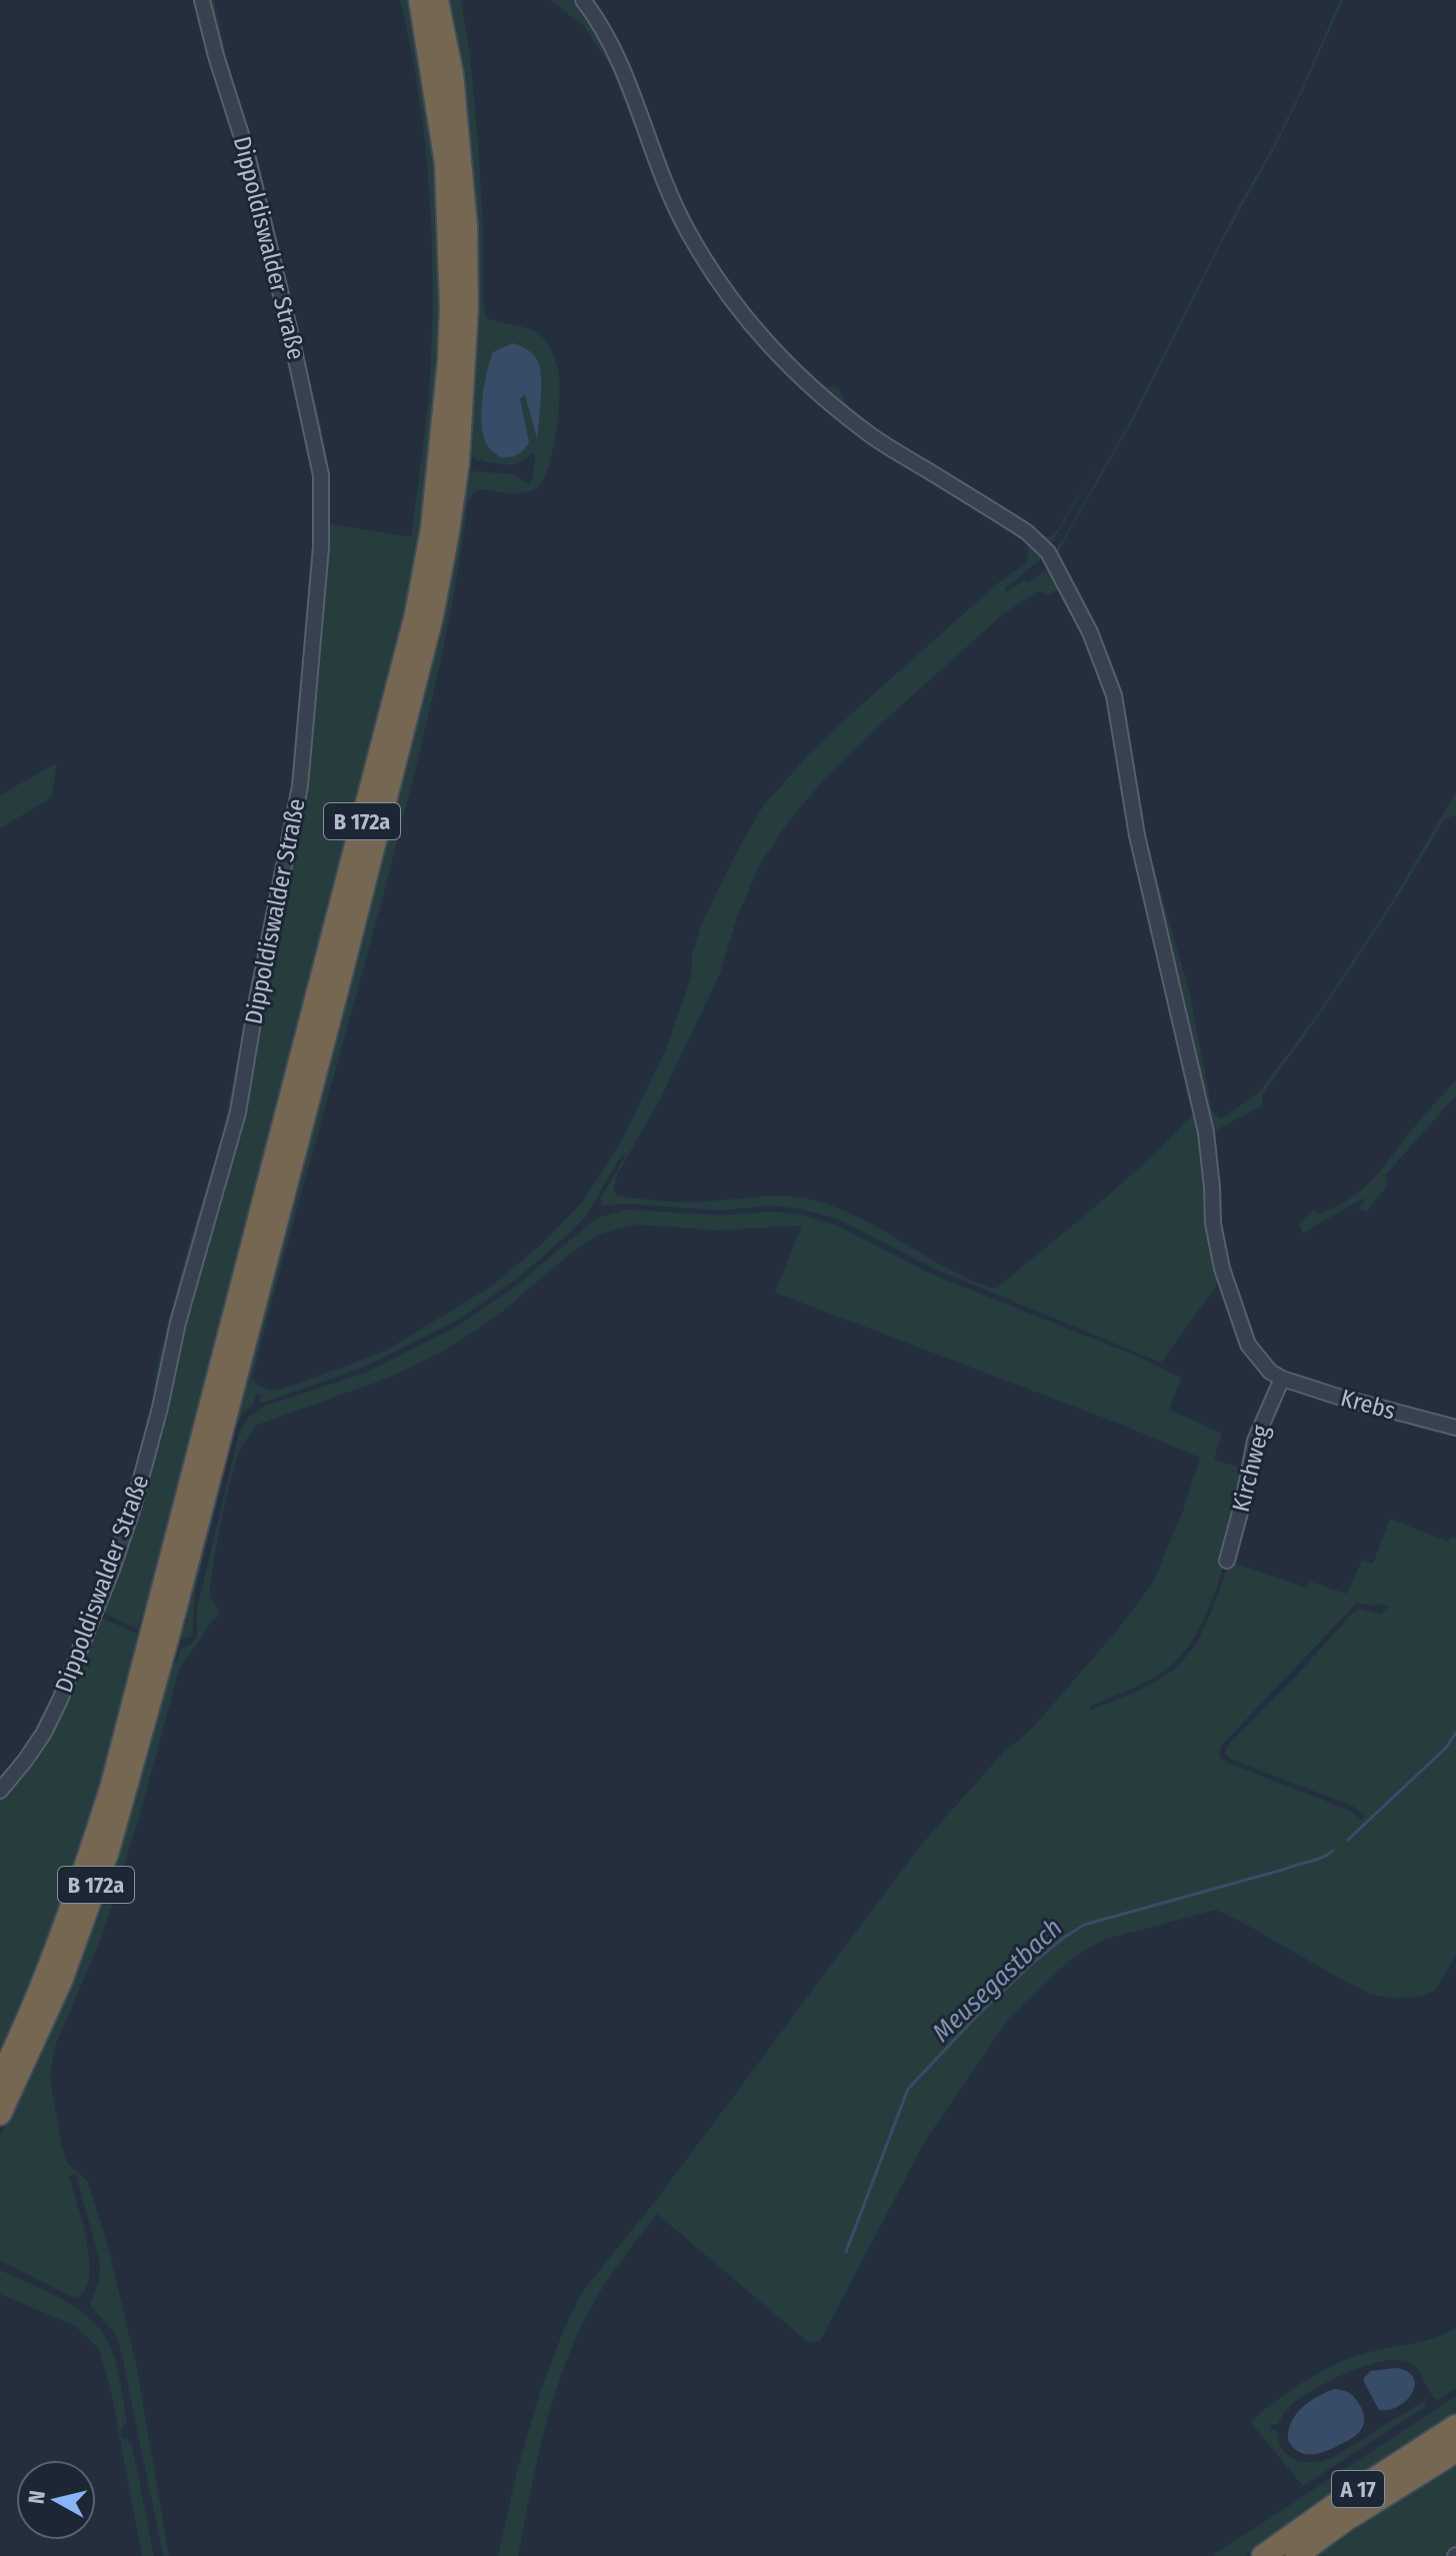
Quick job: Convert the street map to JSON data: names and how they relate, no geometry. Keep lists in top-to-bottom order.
{
  "streets": {
    "highway": ["B 172a", "A 17"],
    "street": ["Dippoldiswalder Straße", "Krebs", "Kirchweg"]
  },
  "crossings": [
    ["Krebs", "Kirchweg"]
  ],
  "water": ["Meusegastbach"],
  "north": "left"
}
